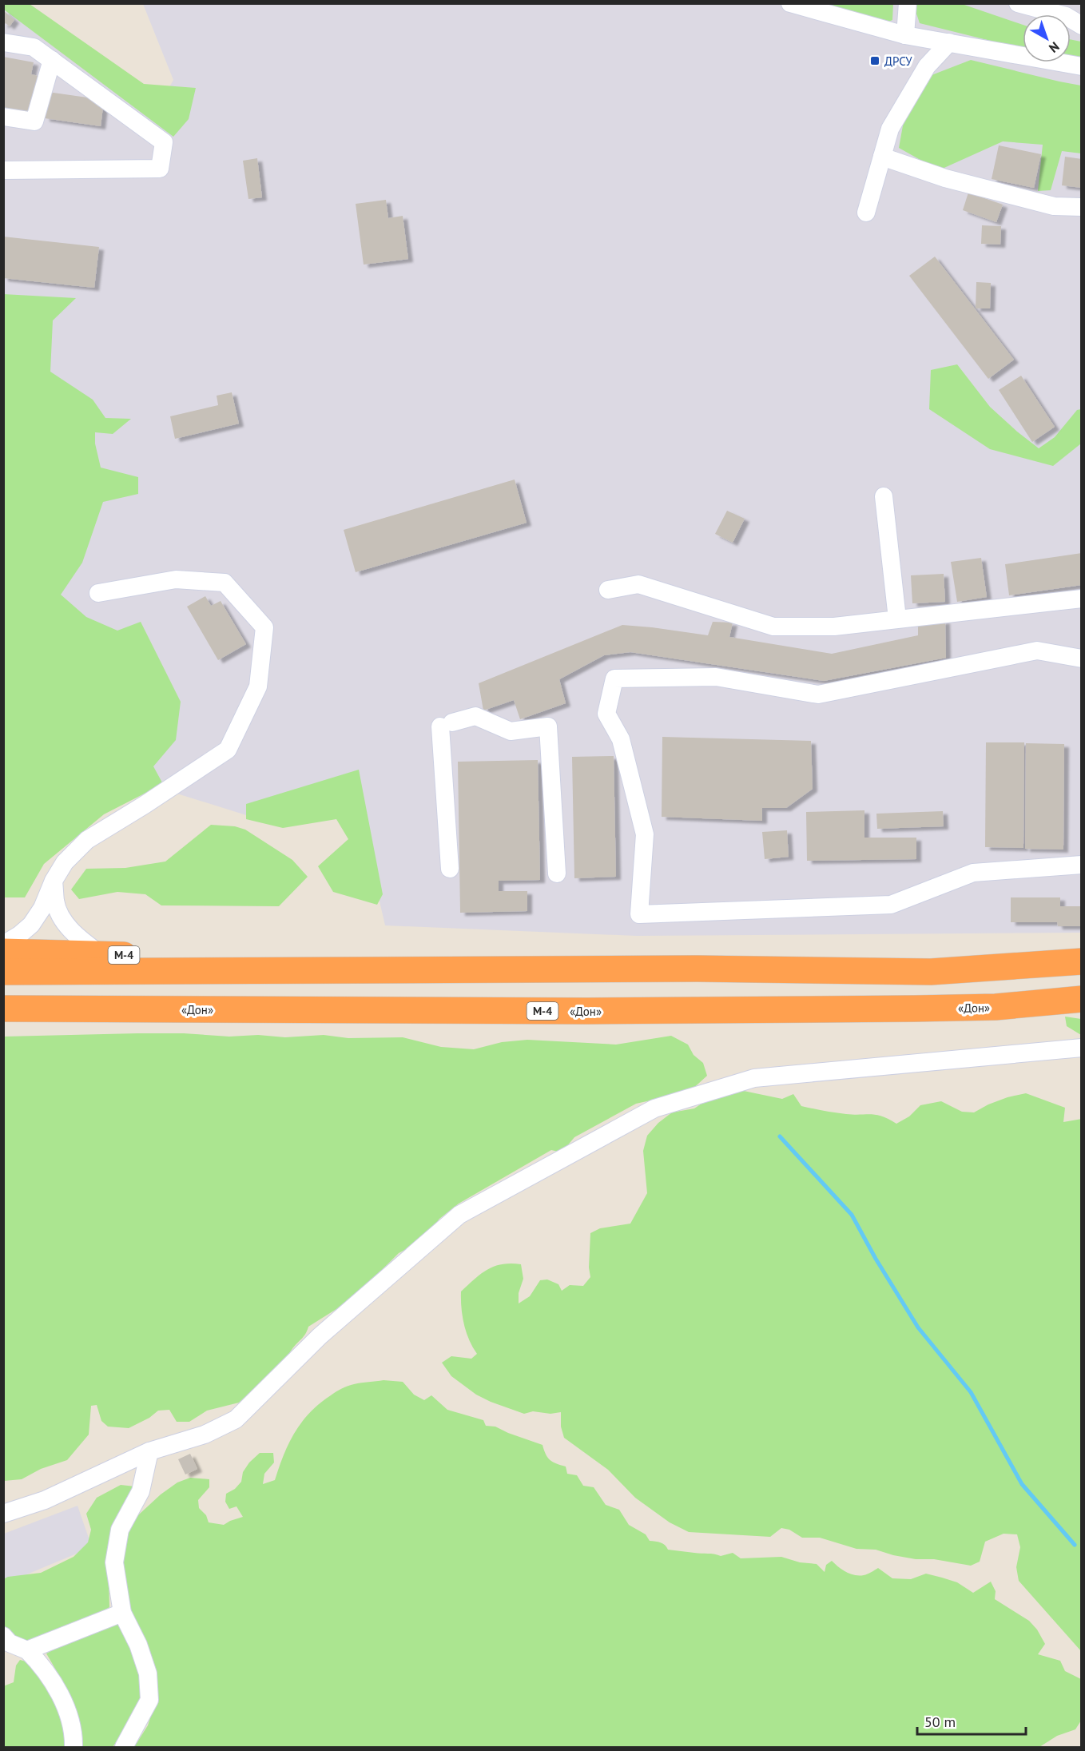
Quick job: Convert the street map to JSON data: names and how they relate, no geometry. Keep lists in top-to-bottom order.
{
  "streets": {
    "highway": ["М-4", "«Дон»"]
  },
  "places": {
    "transit": ["ДРСУ"]
  },
  "scale_bar": "50 m",
  "north": "bottom right"
}
